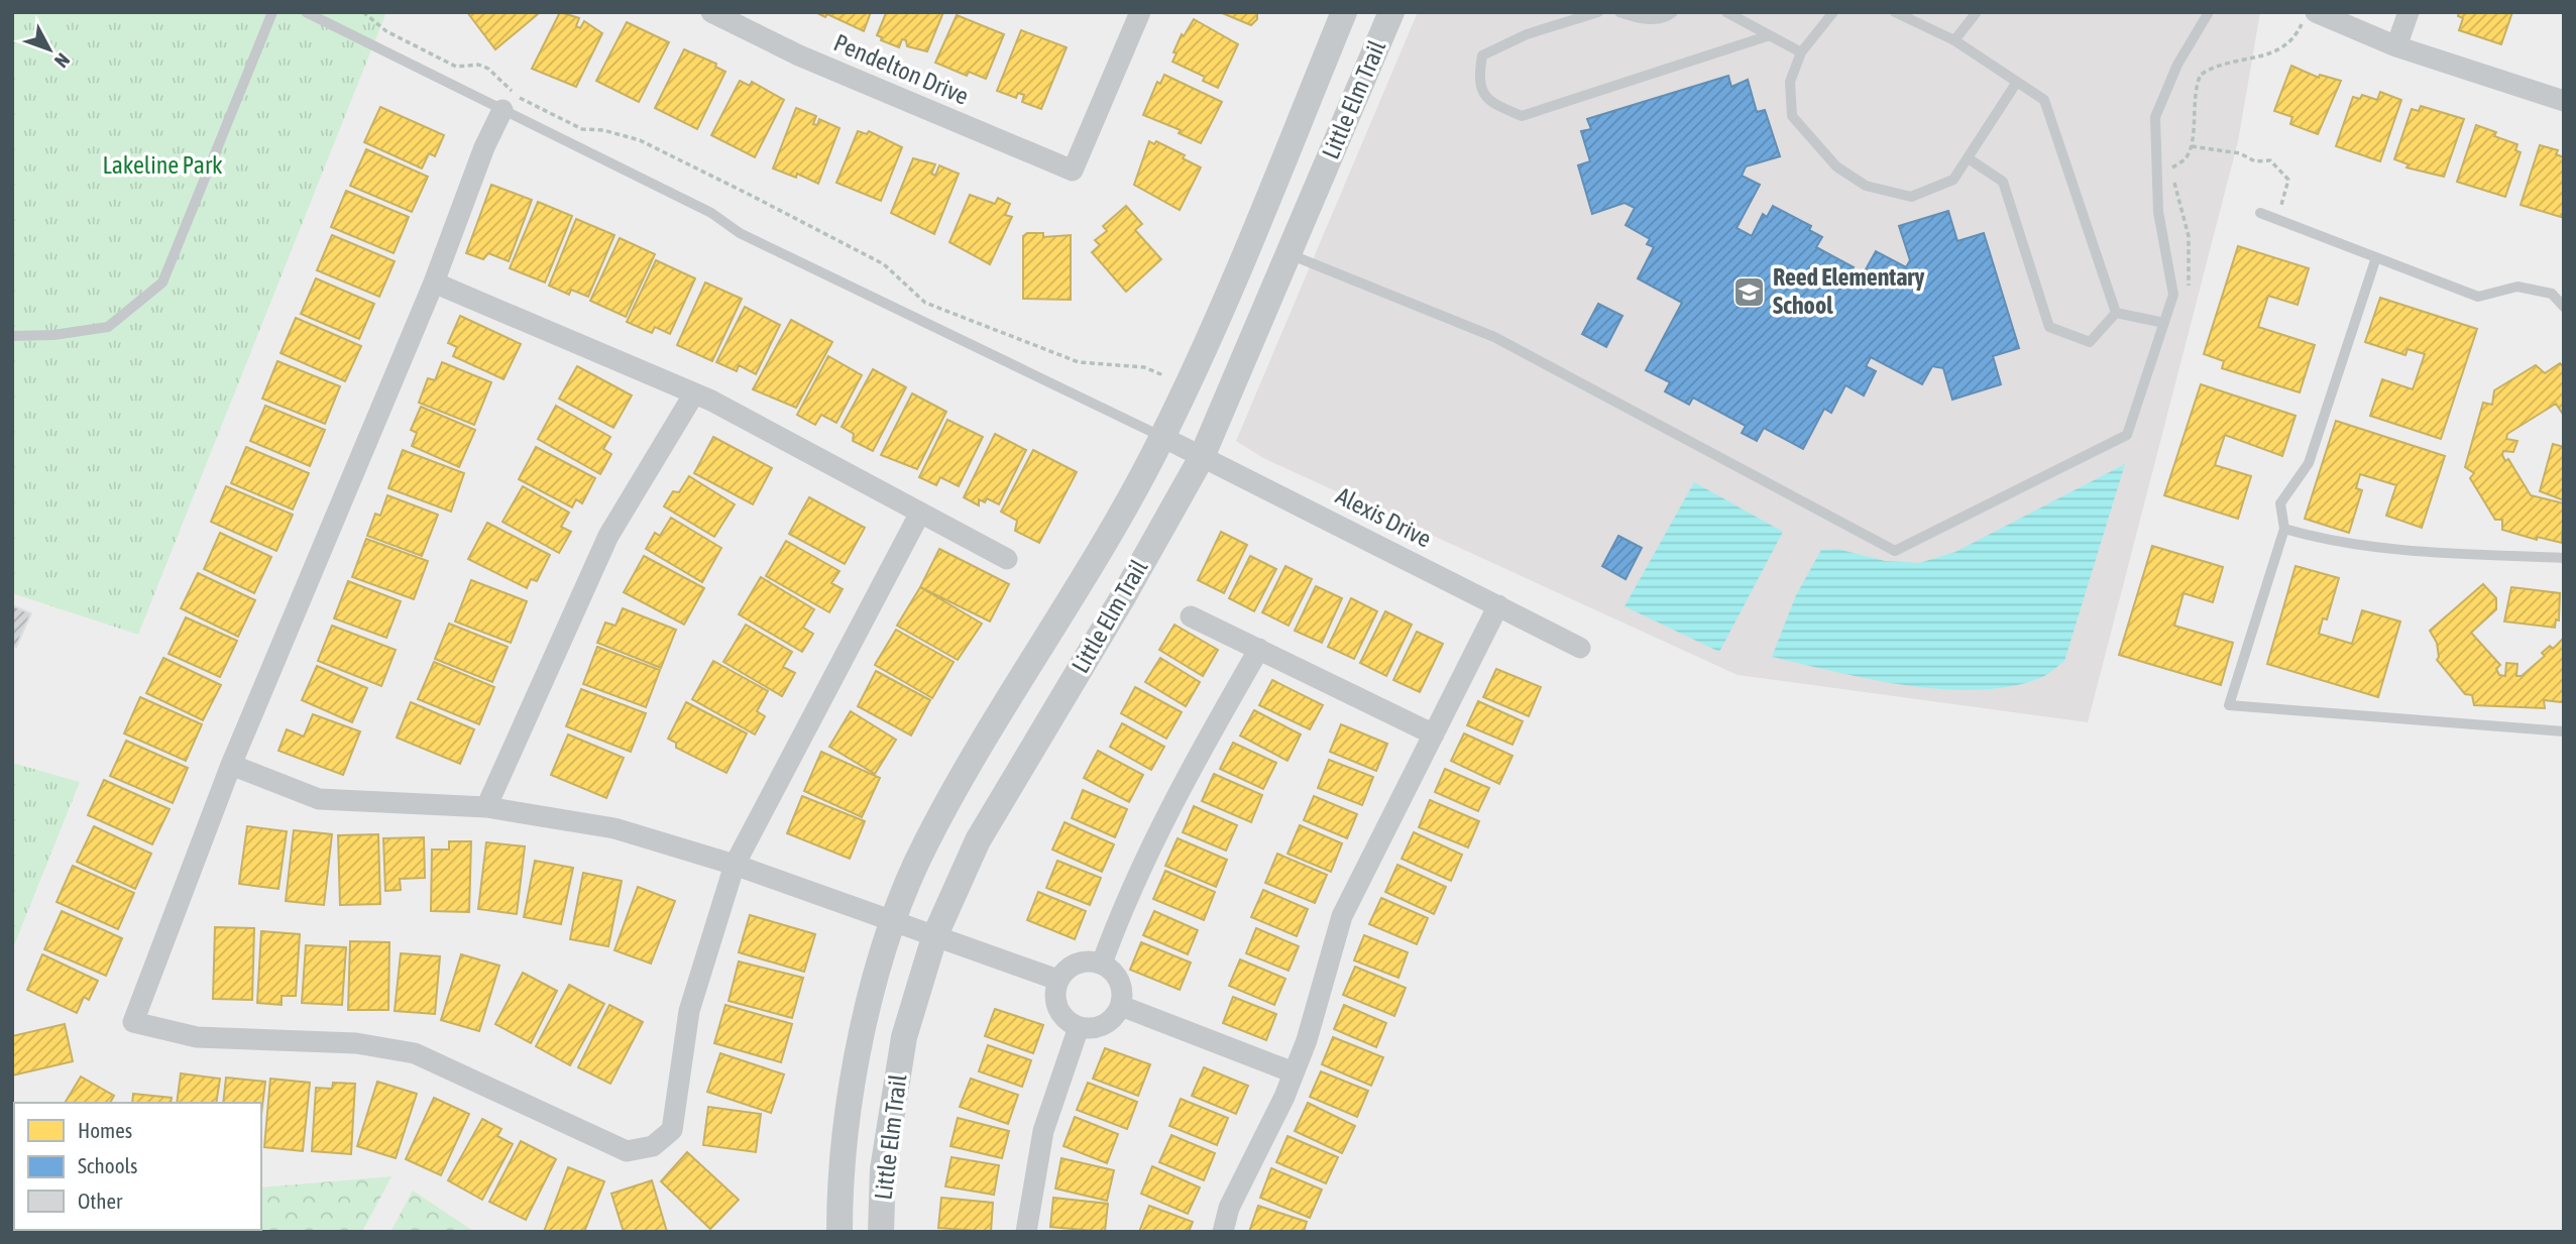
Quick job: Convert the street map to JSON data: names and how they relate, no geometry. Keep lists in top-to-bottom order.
{
  "streets": {
    "street": ["Pendelton Drive", "Little Elm Trail", "Alexis Drive"]
  },
  "crossings": [
    ["Little Elm Trail", "Alexis Drive"]
  ],
  "parks": ["Lakeline Park"],
  "places": {
    "school or university": ["Reed Elementary School"]
  },
  "legend": ["Homes", "Schools", "Other"],
  "north": "bottom right"
}
